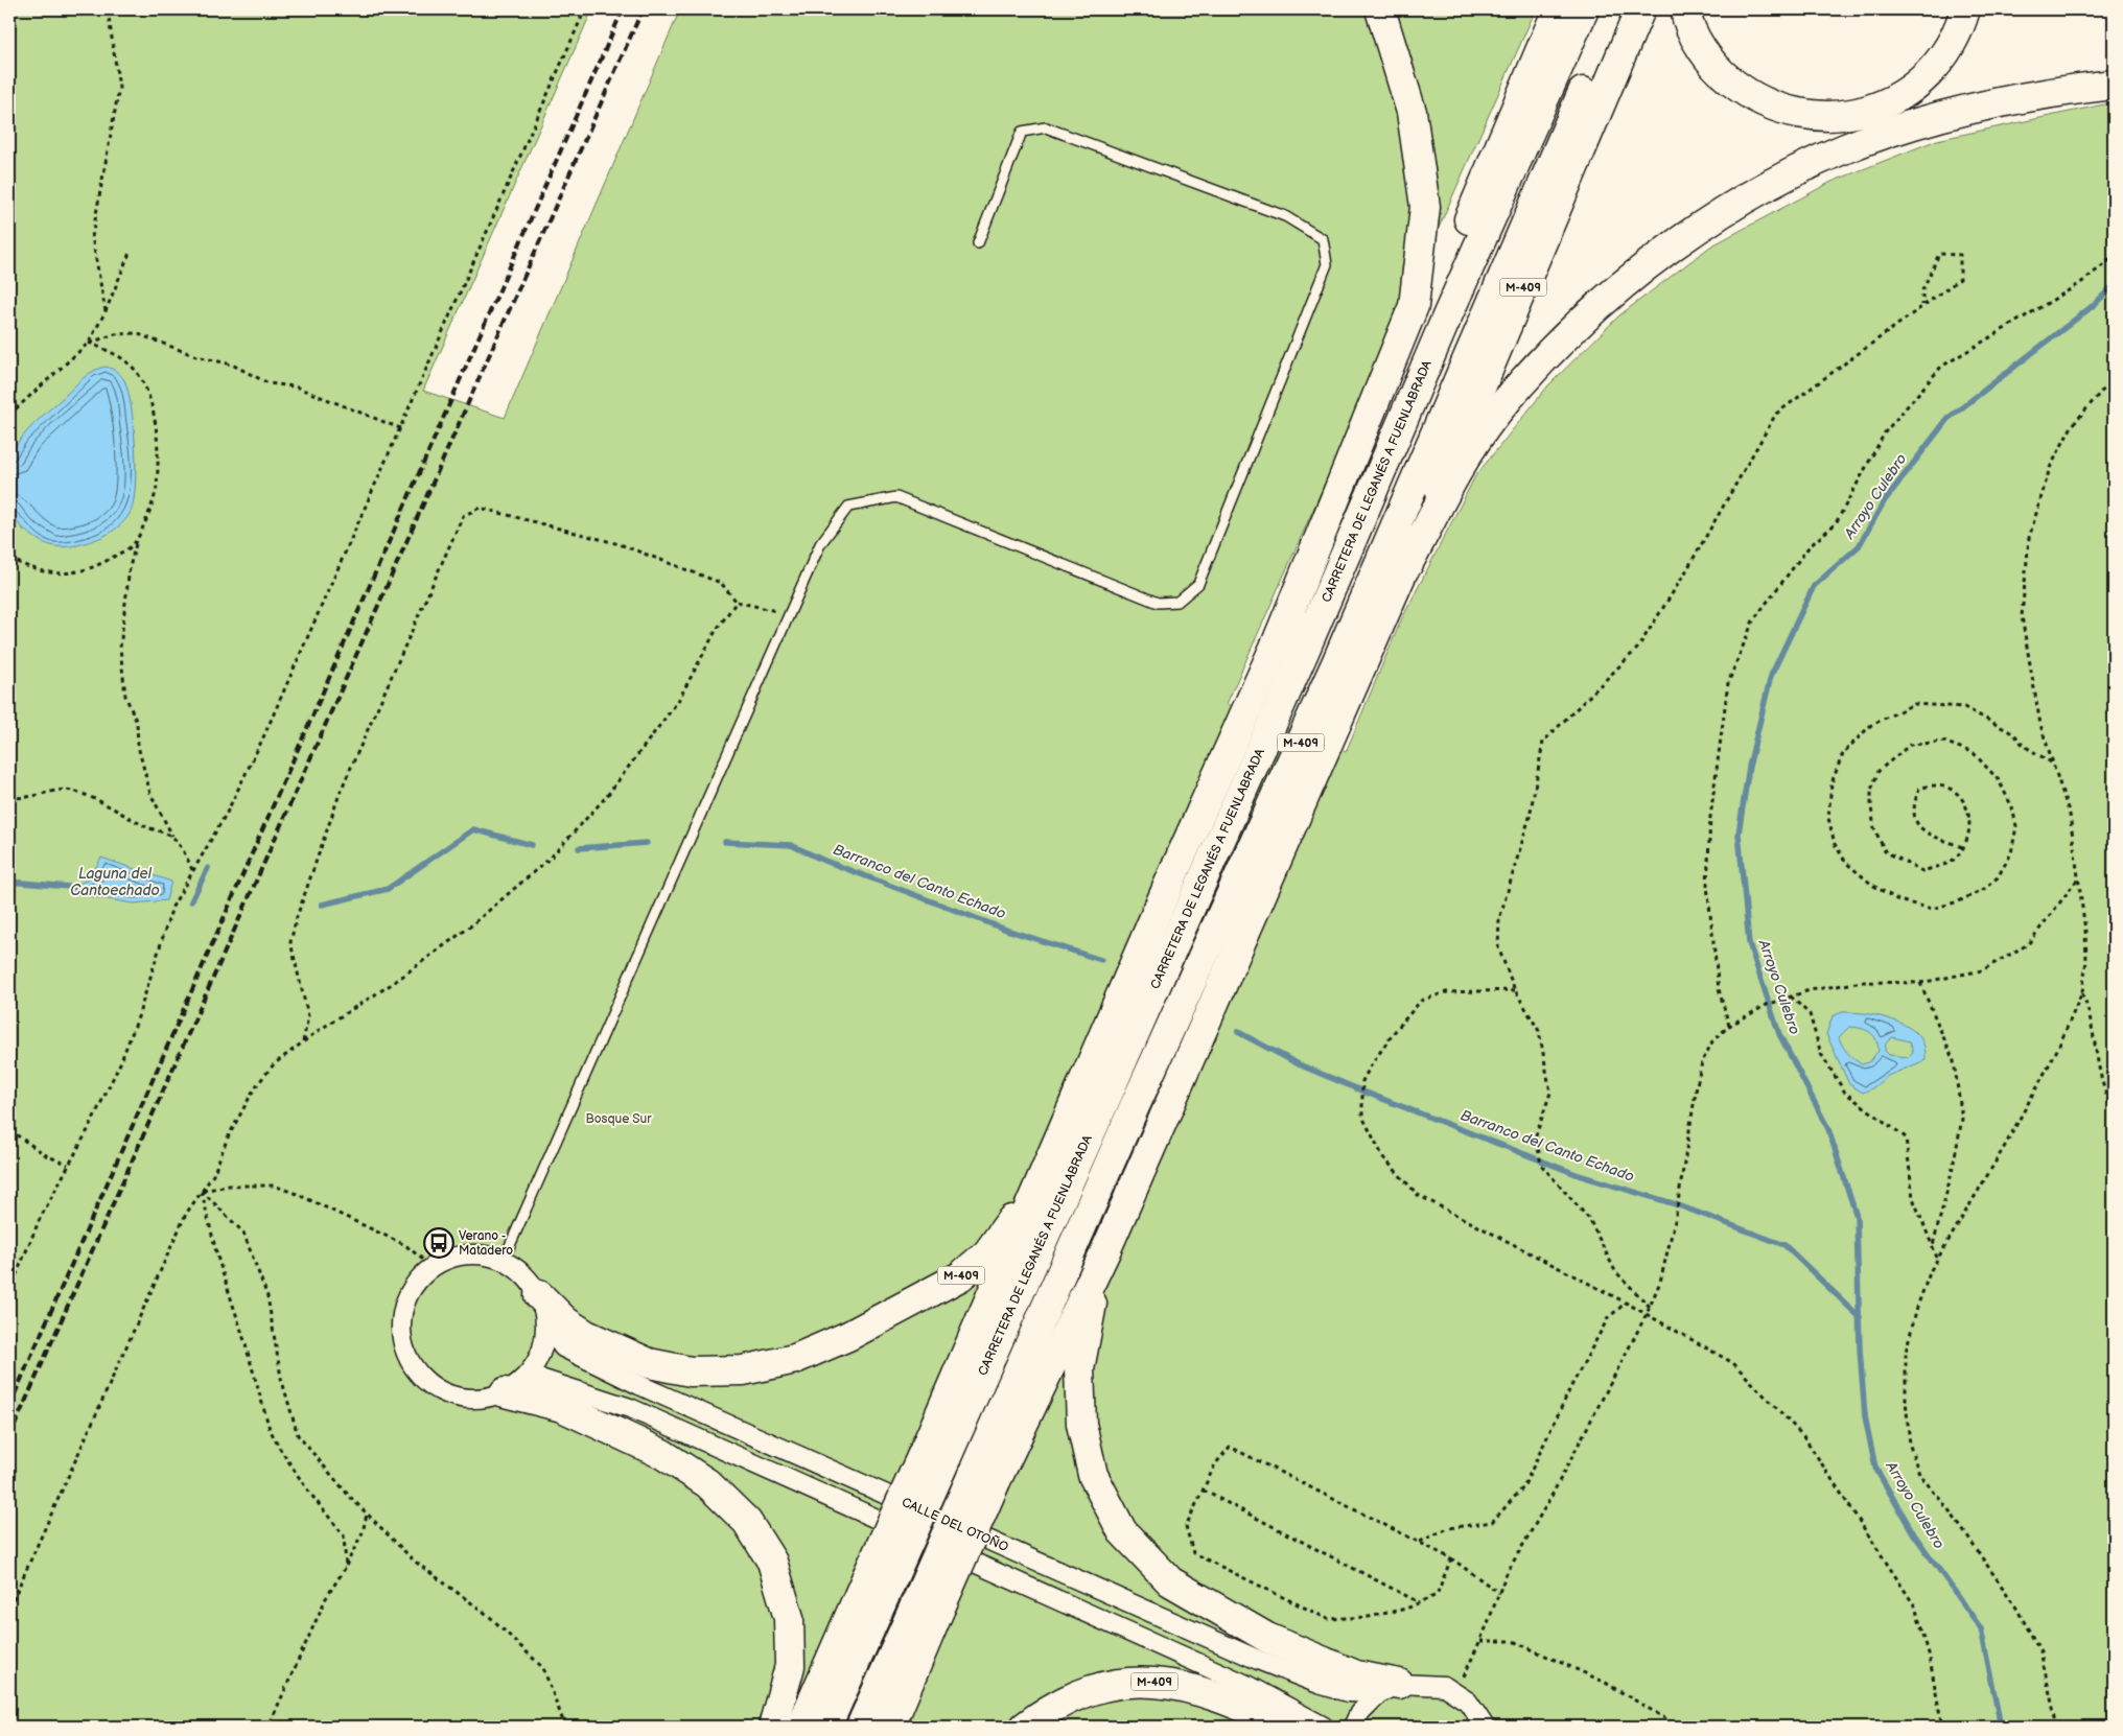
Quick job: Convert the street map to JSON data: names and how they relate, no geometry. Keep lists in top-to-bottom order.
{
  "streets": {
    "highway": ["M-409", "CARRETERA DE LEGANÉS A FUENLABRADA"],
    "street": ["CALLE DEL OTOÑO"]
  },
  "crossings": [
    ["M-409", "CARRETERA DE LEGANÉS A FUENLABRADA"],
    ["M-409", "CALLE DEL OTOÑO"]
  ],
  "water": ["Arroyo Culebro", "Laguna del Cantoechado", "Barranco del Canto Echado"],
  "parks": ["Bosque Sur"],
  "places": {
    "bus stop": ["Verano - Matadero"]
  }
}
